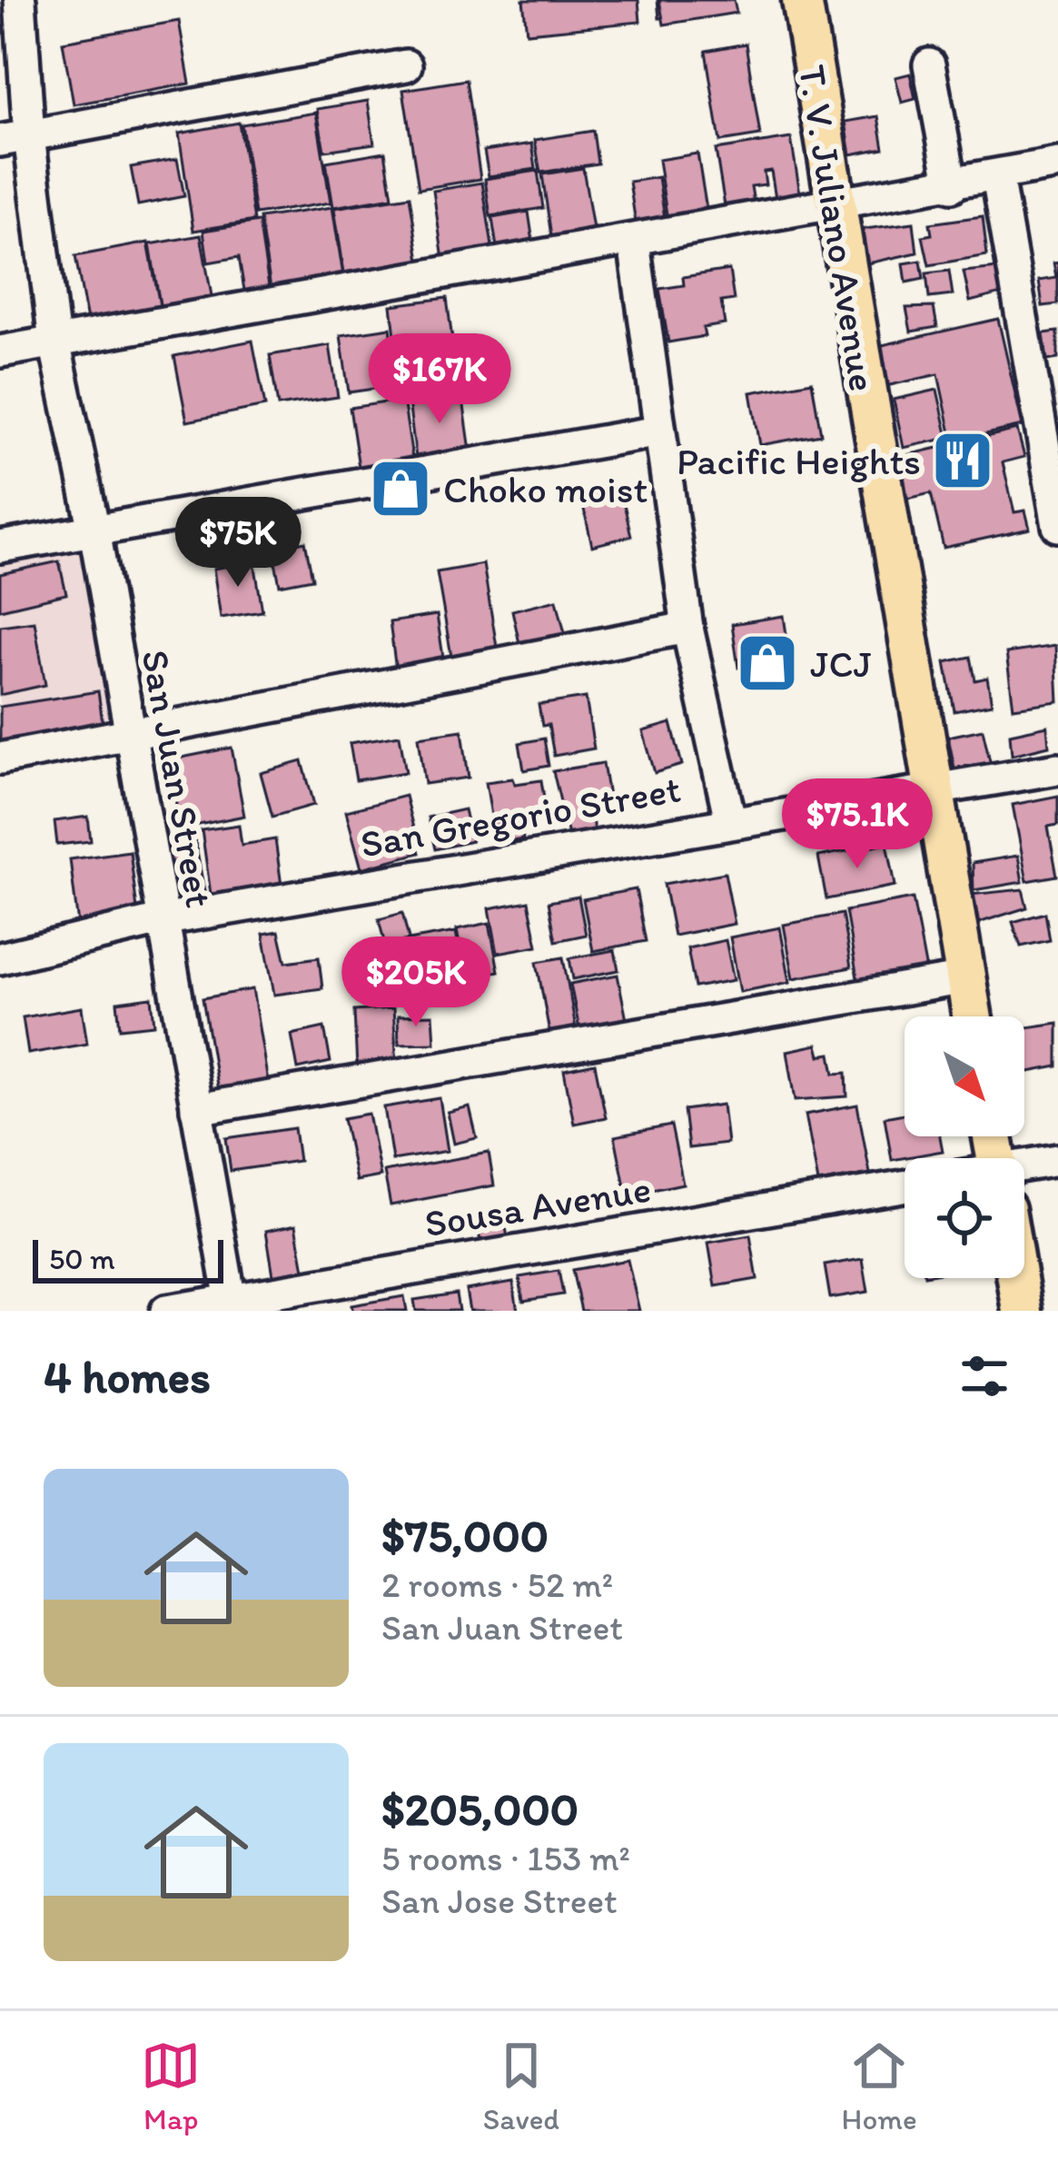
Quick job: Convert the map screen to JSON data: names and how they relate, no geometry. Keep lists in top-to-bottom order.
{
  "streets": {
    "main road": ["T. V. Juliano Avenue"],
    "street": ["San Juan Street", "San Gregorio Street", "Sousa Avenue"]
  },
  "crossings": [
    ["T. V. Juliano Avenue", "San Gregorio Street"],
    ["San Juan Street", "San Gregorio Street"],
    ["San Juan Street", "Sousa Avenue"]
  ],
  "places": {
    "restaurant": ["Pacific Heights"],
    "shop": ["Choko moist", "JCJ"]
  },
  "scale_bar": "50 m",
  "north": "bottom right",
  "page": {
    "price": [
      "$167K",
      "$75K",
      "$75.1K",
      "$205K"
    ],
    "scale": "50 m",
    "heading": "4 homes",
    "list": [
      {
        "name": "$75,000",
        "note": "2 rooms · 52 m² · San Juan Street"
      },
      {
        "name": "$205,000",
        "note": "5 rooms · 153 m² · San Jose Street"
      }
    ],
    "tabs": ["Map", "Saved", "Home"]
  }
}
